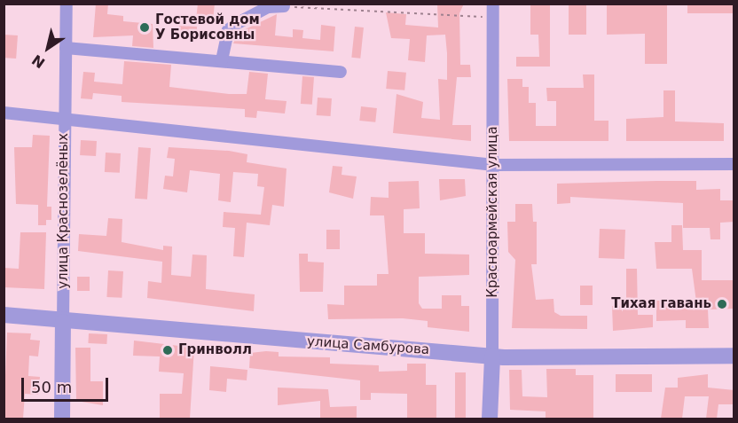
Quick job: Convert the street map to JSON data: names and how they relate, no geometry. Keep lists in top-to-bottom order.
{
  "streets": {
    "street": ["улица Краснозелёных", "Красноармейская улица", "улица Самбурова"]
  },
  "crossings": [
    ["улица Краснозелёных", "улица Самбурова"],
    ["Красноармейская улица", "улица Самбурова"]
  ],
  "places": ["Гостевой дом У Борисовны", "Тихая гавань", "Гринволл"],
  "scale_bar": "50 m",
  "north": "bottom left"
}
